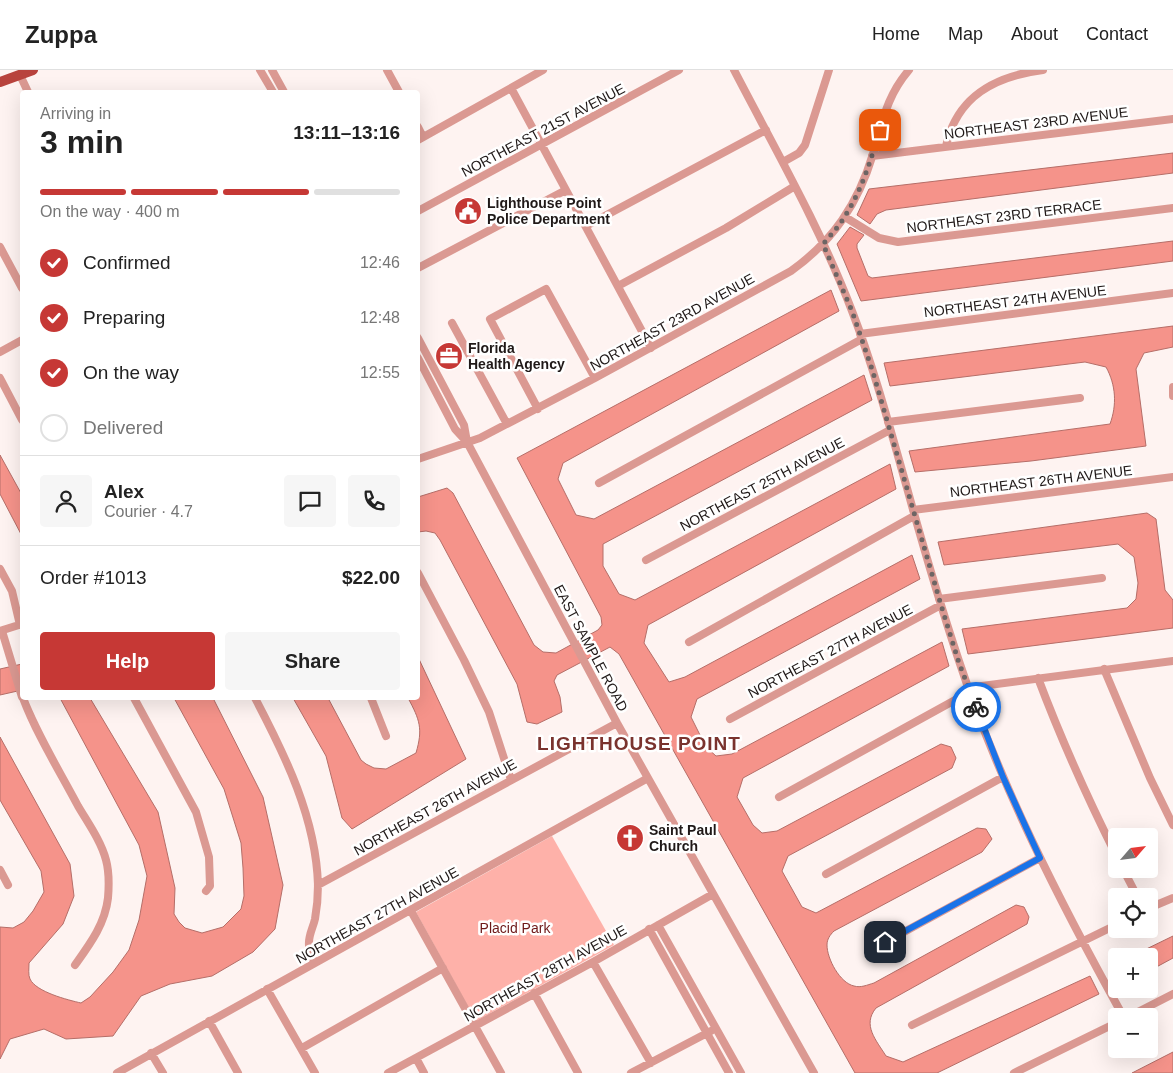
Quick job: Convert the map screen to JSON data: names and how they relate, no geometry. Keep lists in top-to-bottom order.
{
  "streets": {
    "street": [
      "NORTHEAST 23RD AVENUE",
      "NORTHEAST 21ST AVENUE",
      "NORTHEAST 23RD TERRACE",
      "NORTHEAST 24TH AVENUE",
      "NORTHEAST 26TH AVENUE",
      "NORTHEAST 25TH AVENUE",
      "EAST SAMPLE ROAD",
      "NORTHEAST 27TH AVENUE",
      "NORTHEAST 28TH AVENUE"
    ]
  },
  "crossings": [
    ["NORTHEAST 23RD AVENUE", "NORTHEAST 23RD TERRACE"],
    ["NORTHEAST 23RD AVENUE", "EAST SAMPLE ROAD"],
    ["NORTHEAST 26TH AVENUE", "EAST SAMPLE ROAD"],
    ["EAST SAMPLE ROAD", "NORTHEAST 27TH AVENUE"],
    ["EAST SAMPLE ROAD", "NORTHEAST 28TH AVENUE"]
  ],
  "districts": ["LIGHTHOUSE POINT"],
  "parks": ["Placid Park"],
  "places": {
    "public building": ["Lighthouse Point Police Department"],
    "office": ["Florida Health Agency"],
    "church": ["Saint Paul Church"]
  },
  "north": "top right",
  "page": {
    "header": "Zuppa",
    "nav": [
      "Home",
      "Map",
      "About",
      "Contact"
    ],
    "heading": ["3 min", "Arriving in", "13:11–13:16"],
    "panel": [
      "Alex",
      "Courier · 4.7",
      "Order #1013",
      "$22.00"
    ],
    "bar": "On the way · 400 m",
    "list": [
      ["Confirmed", "12:46"],
      ["Preparing", "12:48"],
      ["On the way", "12:55"],
      "Delivered"
    ],
    "buttons": ["Help", "Share"],
    "map_buttons": ["+", "−"]
  }
}
